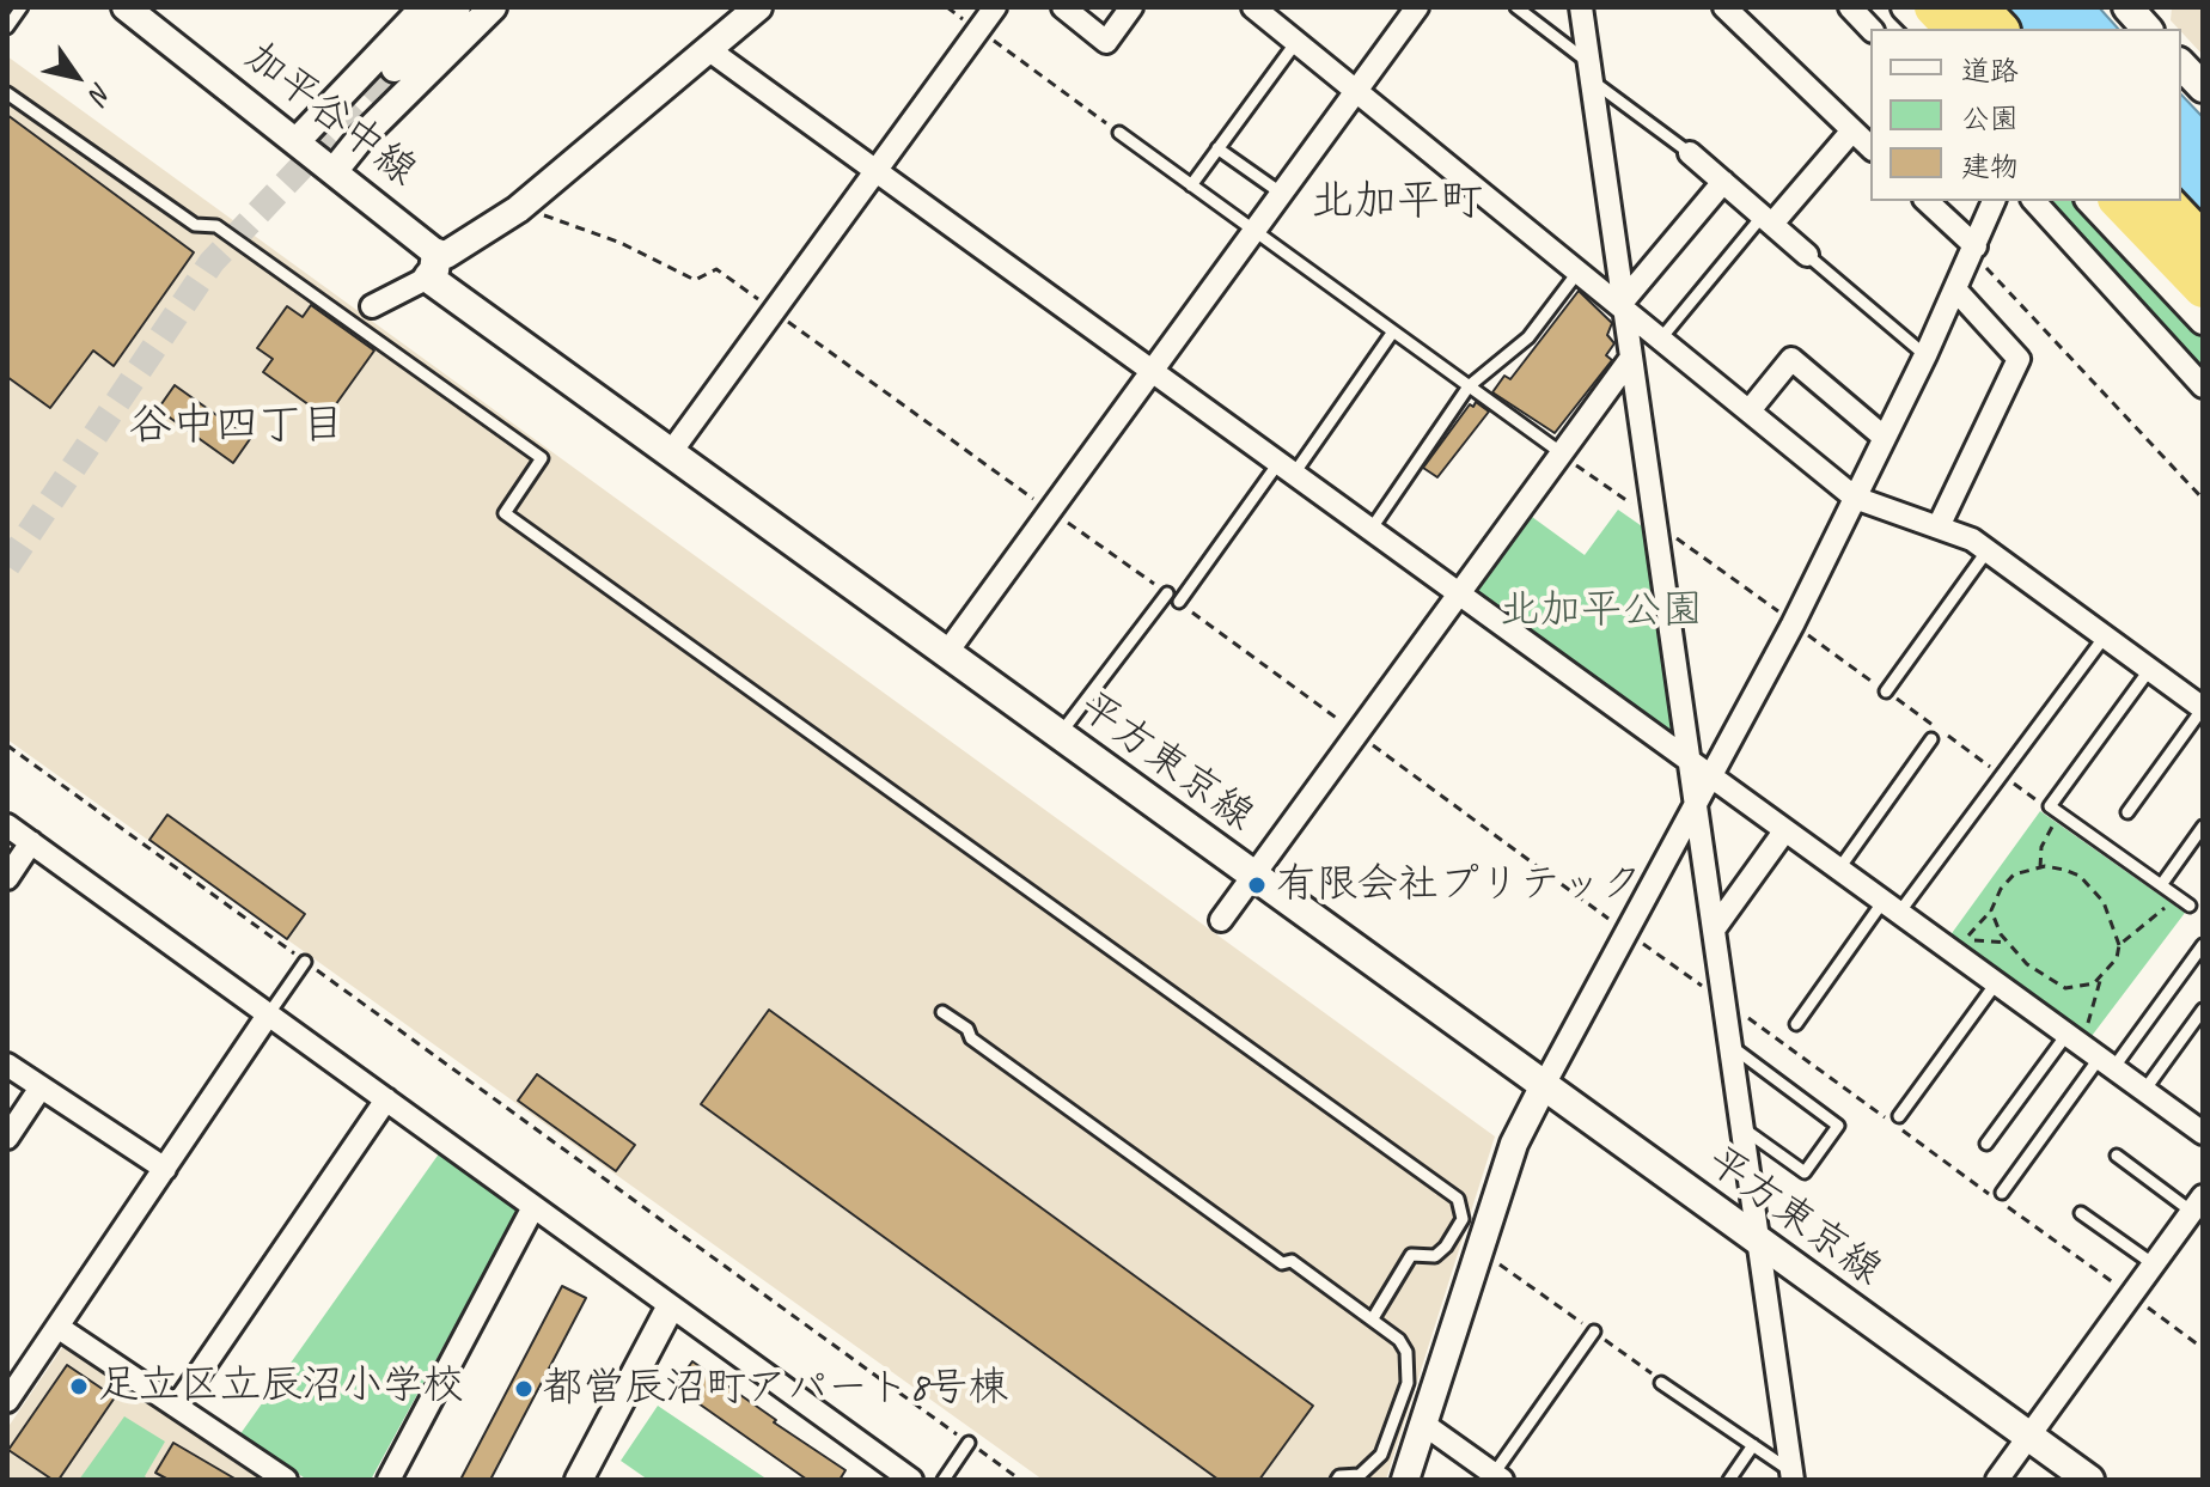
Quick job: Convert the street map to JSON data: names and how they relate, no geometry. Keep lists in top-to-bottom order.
{
  "streets": {
    "main road": ["平方東京線"],
    "street": ["加平谷中線"]
  },
  "crossings": [
    ["加平谷中線", "平方東京線"]
  ],
  "districts": ["北加平町", "谷中四丁目"],
  "parks": ["北加平公園"],
  "places": ["有限会社プリテック", "足立区立辰沼小学校", "都営辰沼町アパート8号棟"],
  "legend": ["道路", "公園", "建物"],
  "north": "bottom right"
}
